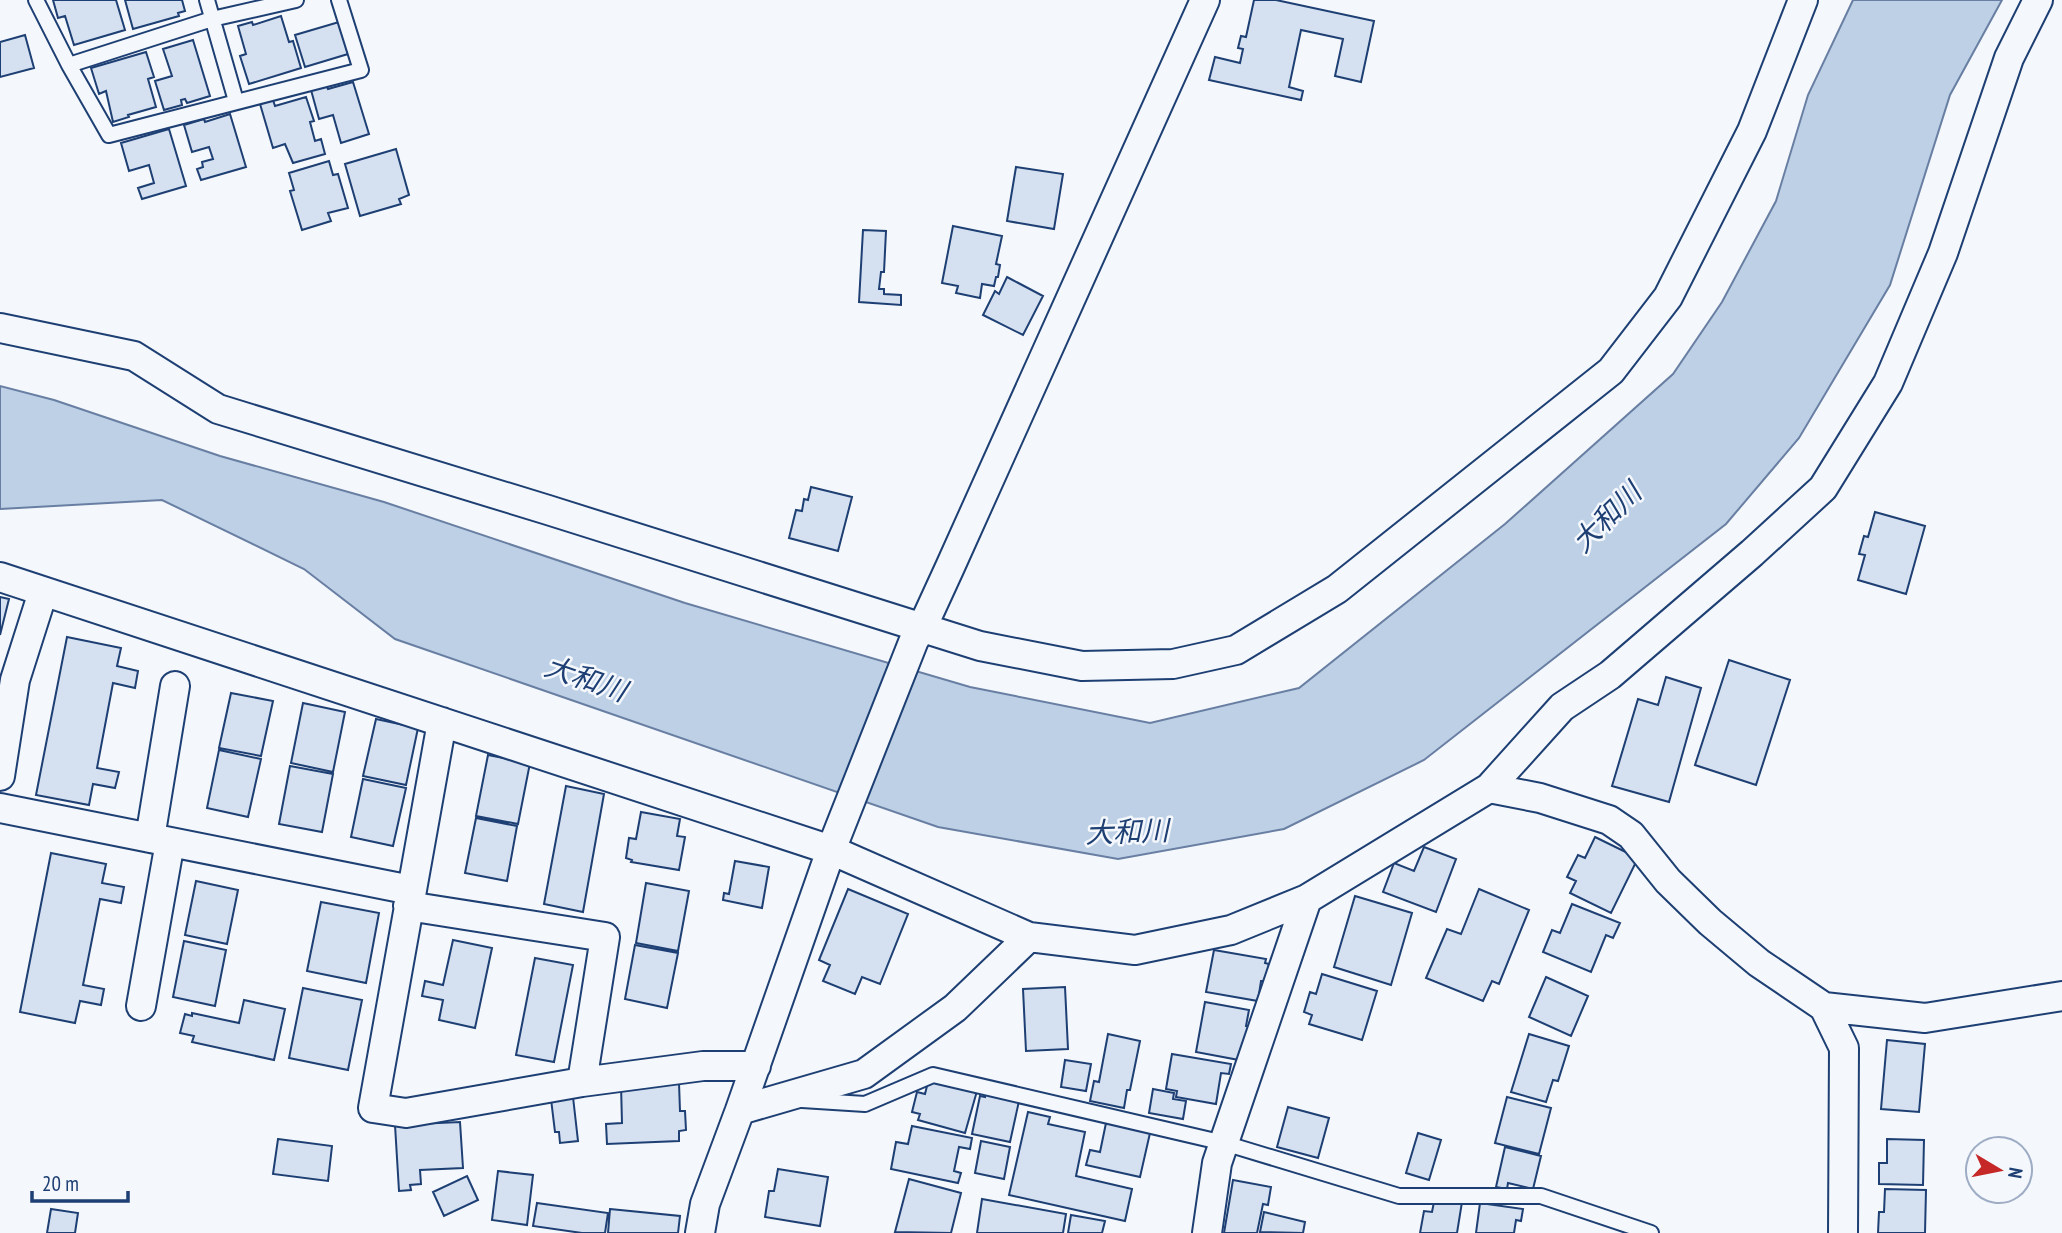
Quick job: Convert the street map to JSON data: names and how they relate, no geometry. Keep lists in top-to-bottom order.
{
  "water": ["大和川"],
  "scale_bar": "20 m",
  "north": "right"
}
